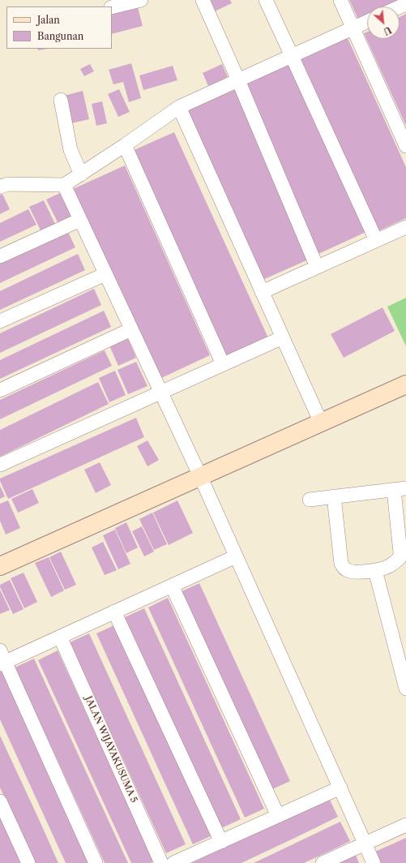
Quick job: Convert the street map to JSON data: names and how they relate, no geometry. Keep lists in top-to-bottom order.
{
  "streets": {
    "street": ["JALAN WIJAYAKUSUMA 5"]
  },
  "legend": ["Jalan", "Bangunan"],
  "north": "bottom right"
}
